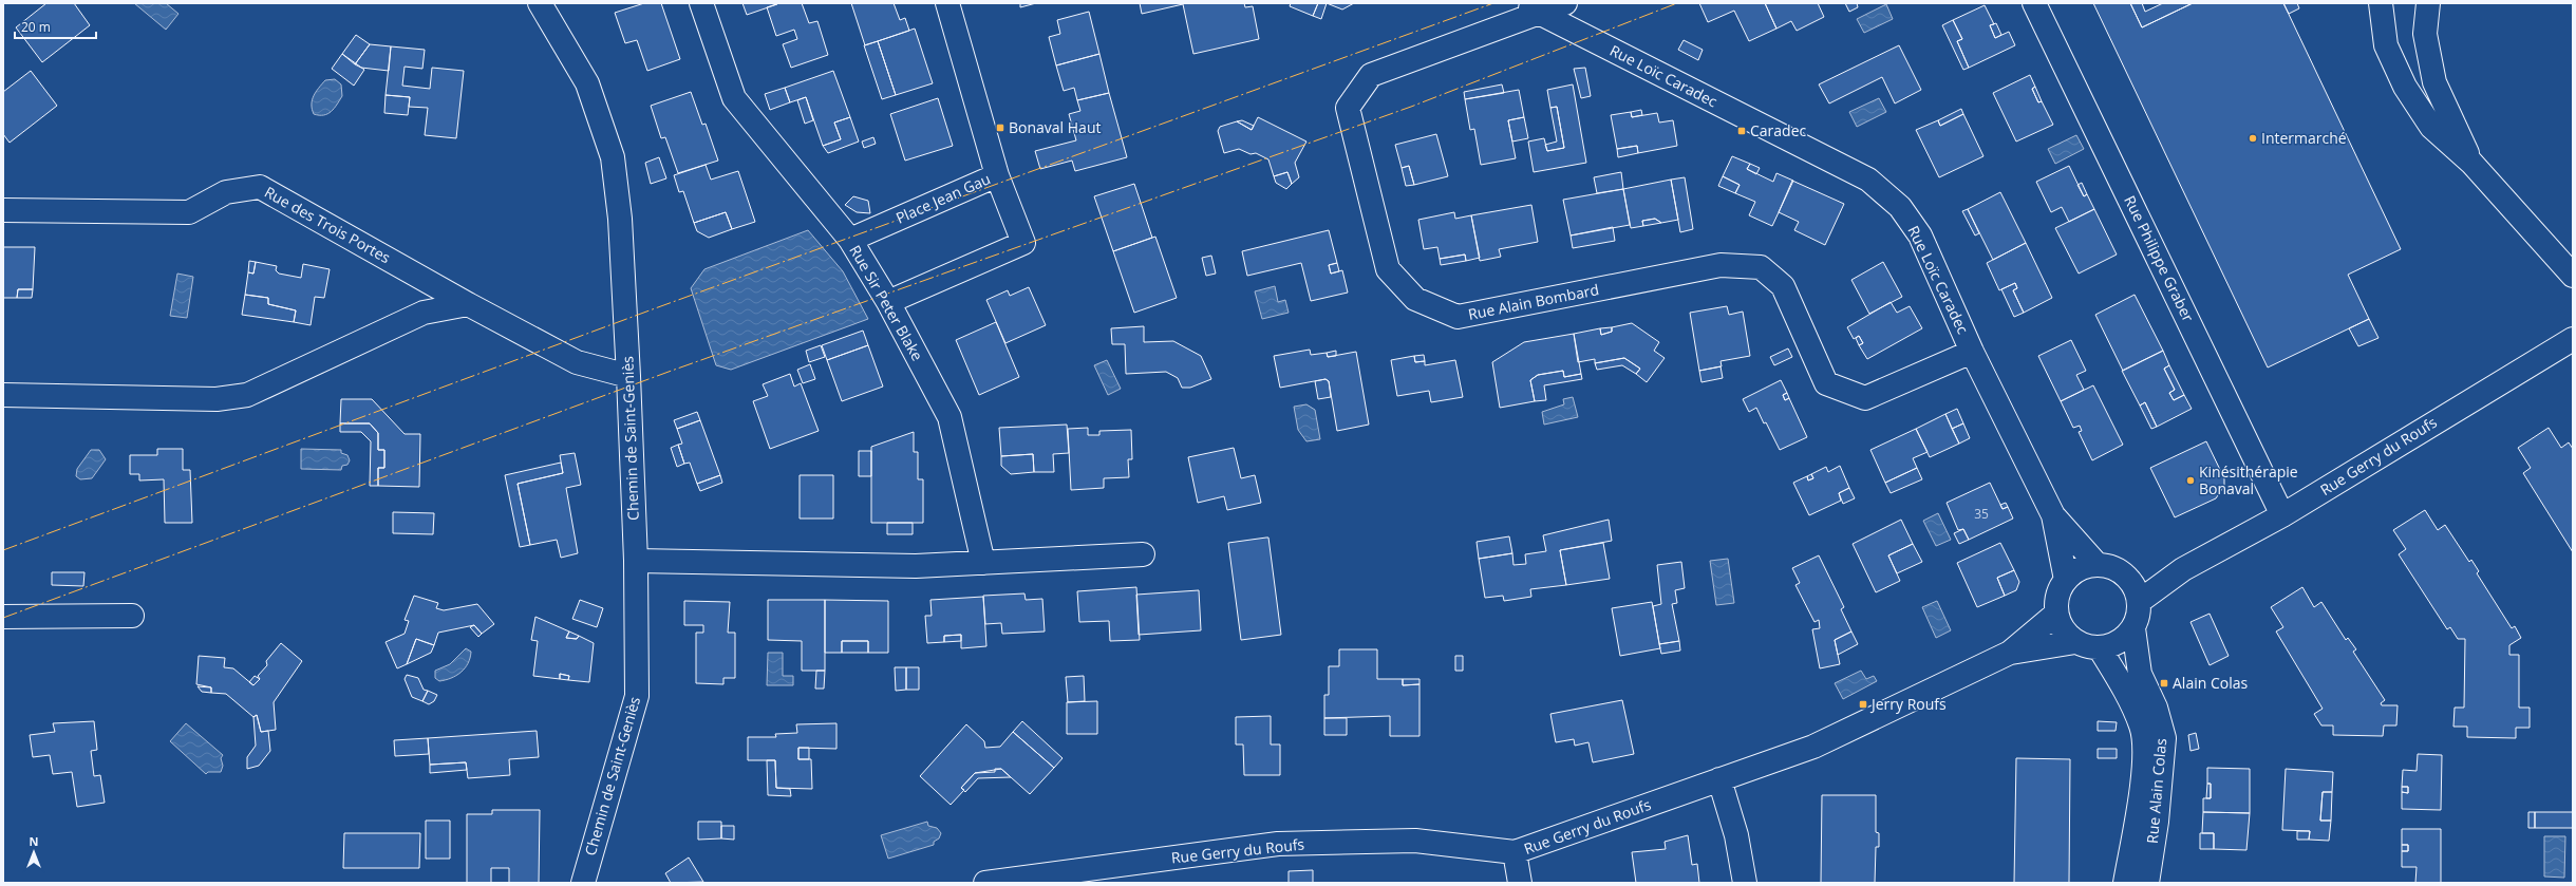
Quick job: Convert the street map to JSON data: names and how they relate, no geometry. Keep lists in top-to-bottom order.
{
  "streets": {
    "street": [
      "Rue Loïc Caradec",
      "Place Jean Gau",
      "Rue des Trois Portes",
      "Rue Philippe Graber",
      "Rue Alain Bombard",
      "Rue Sir Peter Blake",
      "Chemin de Saint-Geniès",
      "Rue Gerry du Roufs",
      "Rue Alain Colas"
    ]
  },
  "crossings": [
    ["Rue Loïc Caradec", "Rue Alain Bombard"],
    ["Rue Loïc Caradec", "Rue Gerry du Roufs"],
    ["Rue Loïc Caradec", "Rue Alain Colas"],
    ["Place Jean Gau", "Rue Sir Peter Blake"],
    ["Rue des Trois Portes", "Chemin de Saint-Geniès"],
    ["Rue Philippe Graber", "Rue Gerry du Roufs"],
    ["Rue Gerry du Roufs", "Rue Alain Colas"]
  ],
  "places": {
    "transit": [
      "Bonaval Haut",
      "Caradec",
      "Alain Colas",
      "Jerry Roufs"
    ],
    "other": ["Intermarché", "Kinésithérapie Bonaval"]
  },
  "house_numbers": ["35"],
  "scale_bar": "20 m",
  "north": "top"
}
